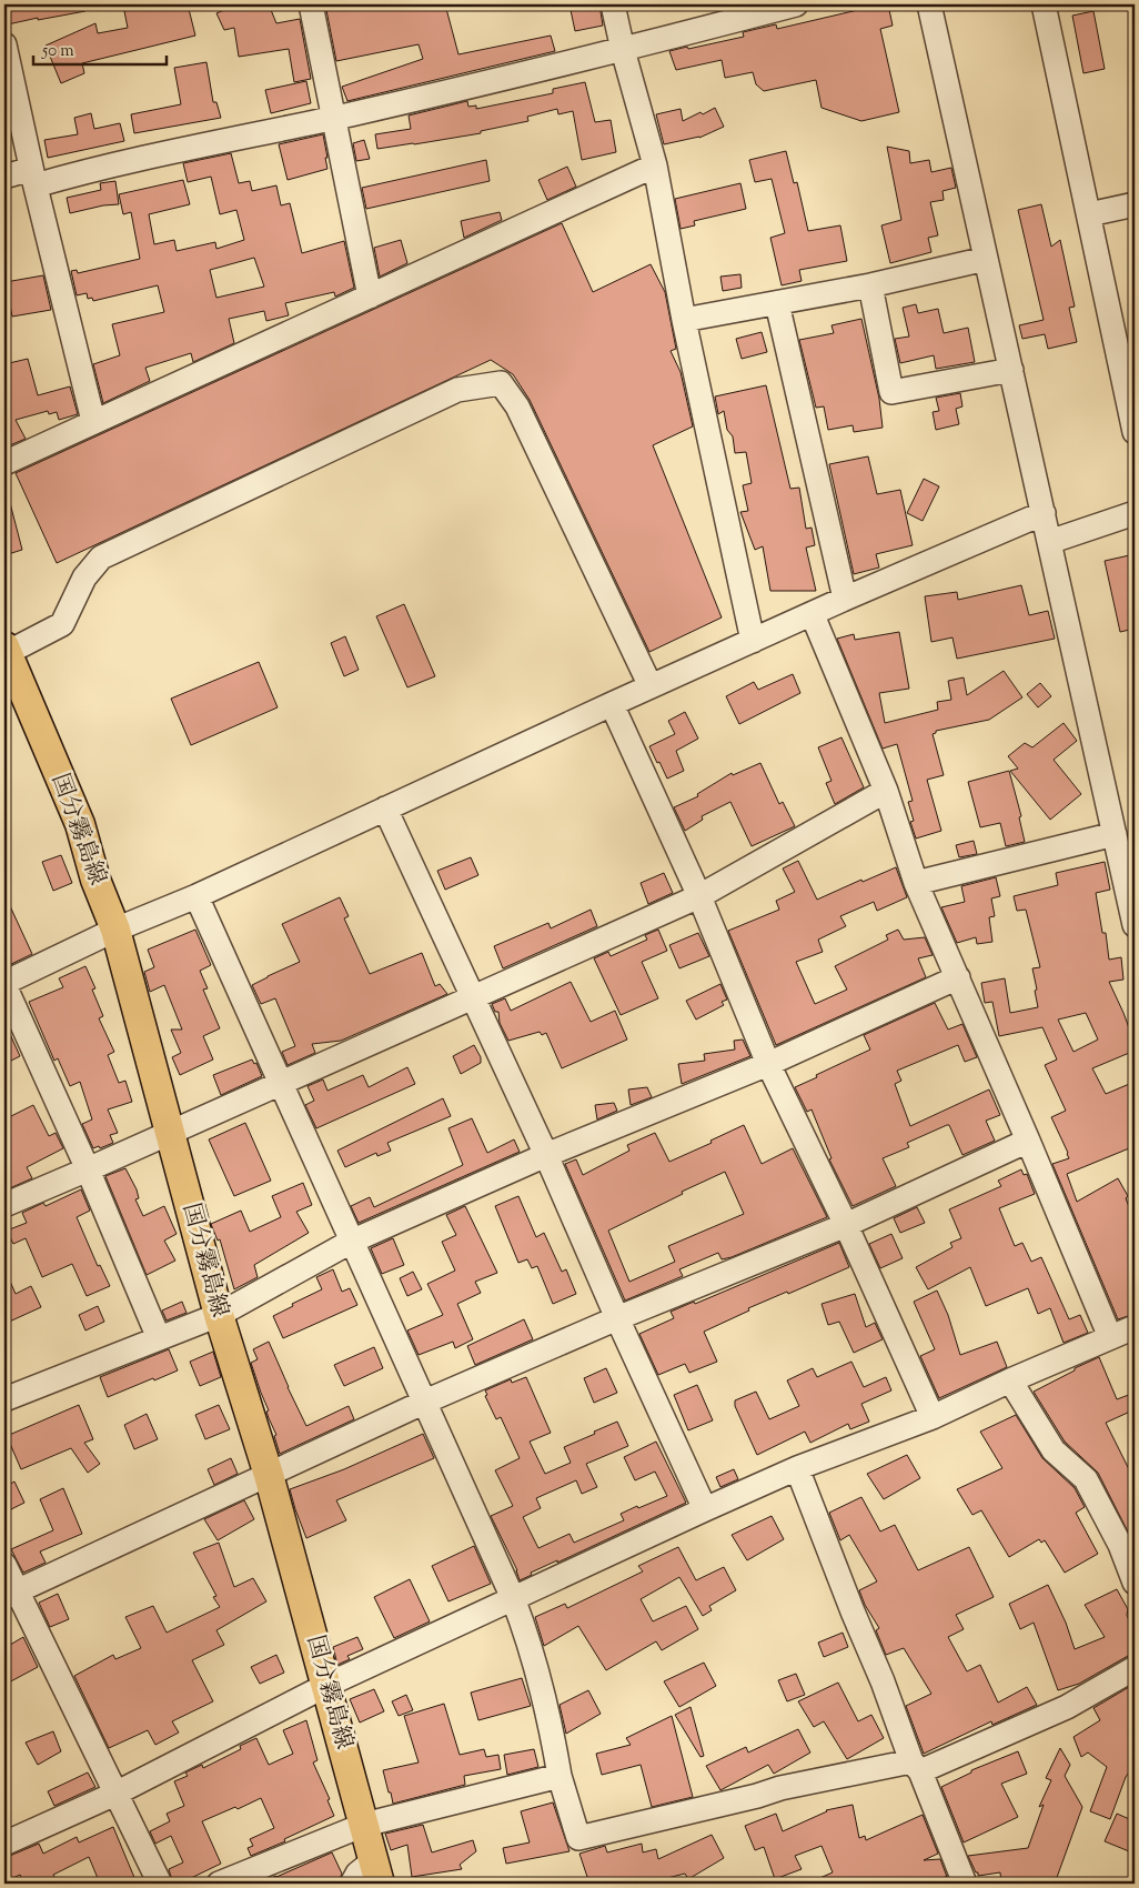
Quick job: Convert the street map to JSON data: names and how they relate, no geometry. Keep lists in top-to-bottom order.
{
  "streets": {
    "main road": ["国分霧島線"]
  },
  "scale_bar": "50 m"
}
